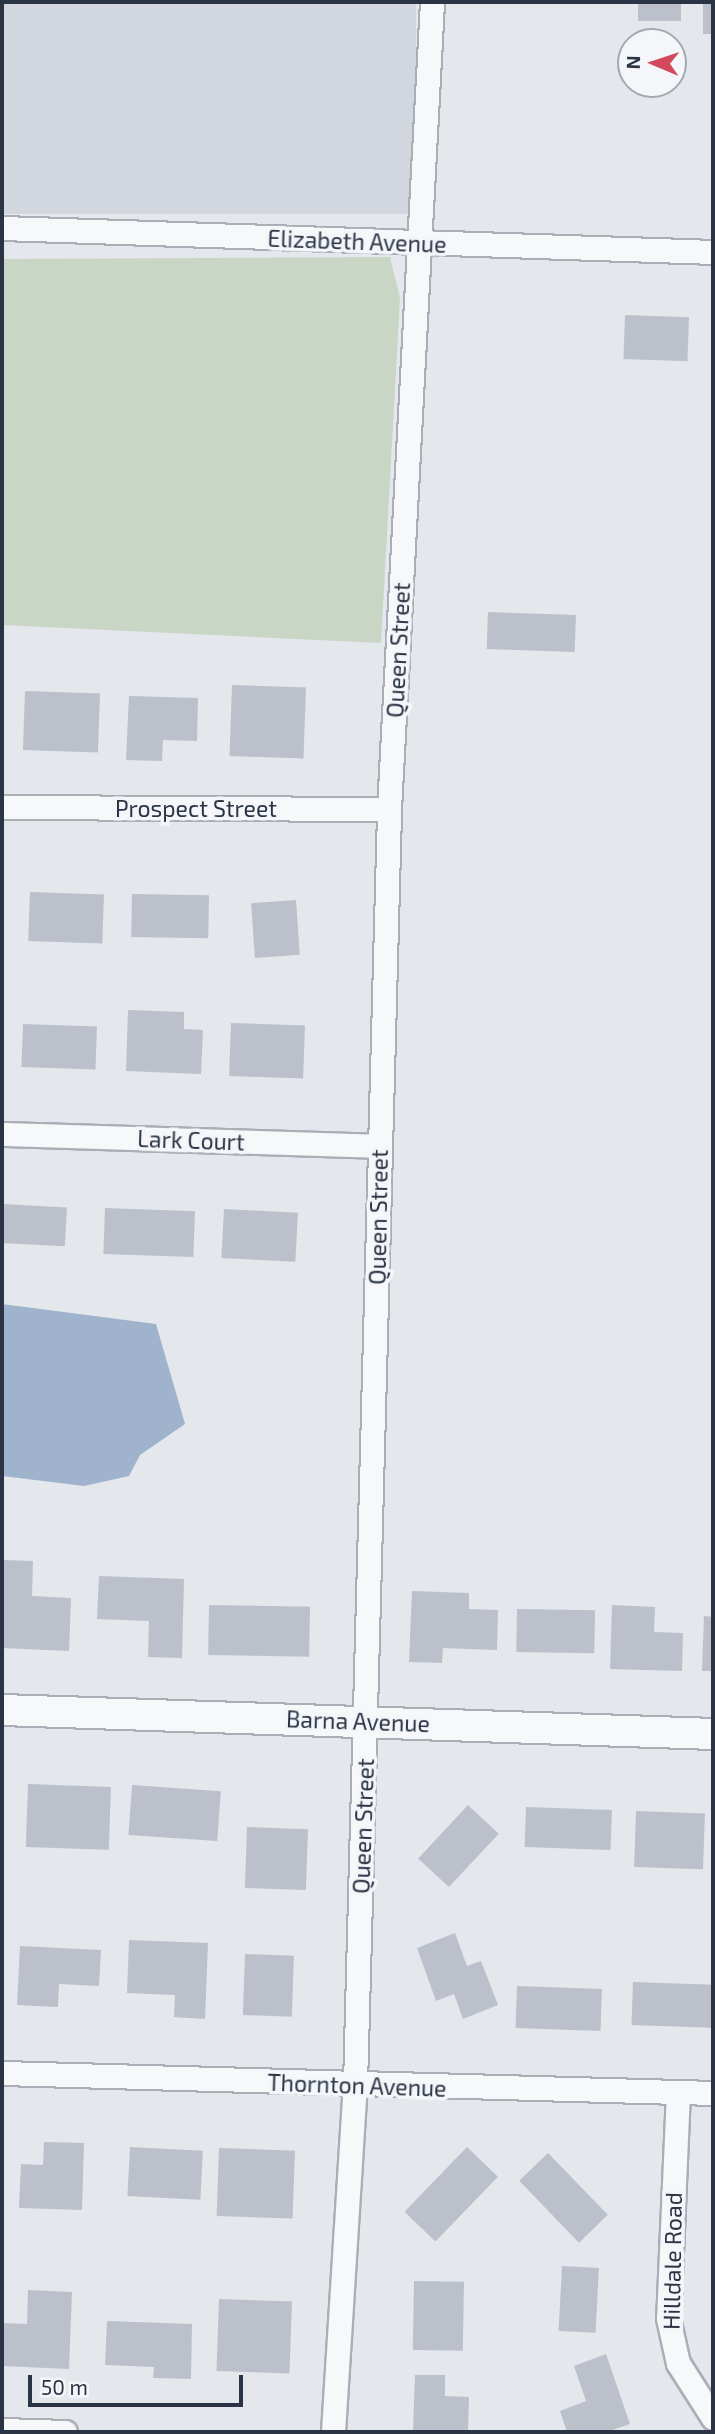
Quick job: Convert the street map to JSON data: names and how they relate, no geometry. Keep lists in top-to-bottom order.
{
  "streets": {
    "street": [
      "Elizabeth Avenue",
      "Queen Street",
      "Prospect Street",
      "Lark Court",
      "Barna Avenue",
      "Thornton Avenue",
      "Hilldale Road"
    ]
  },
  "crossings": [
    ["Elizabeth Avenue", "Queen Street"],
    ["Queen Street", "Prospect Street"],
    ["Queen Street", "Lark Court"],
    ["Queen Street", "Barna Avenue"],
    ["Queen Street", "Thornton Avenue"],
    ["Thornton Avenue", "Hilldale Road"]
  ],
  "scale_bar": "50 m",
  "north": "left"
}
